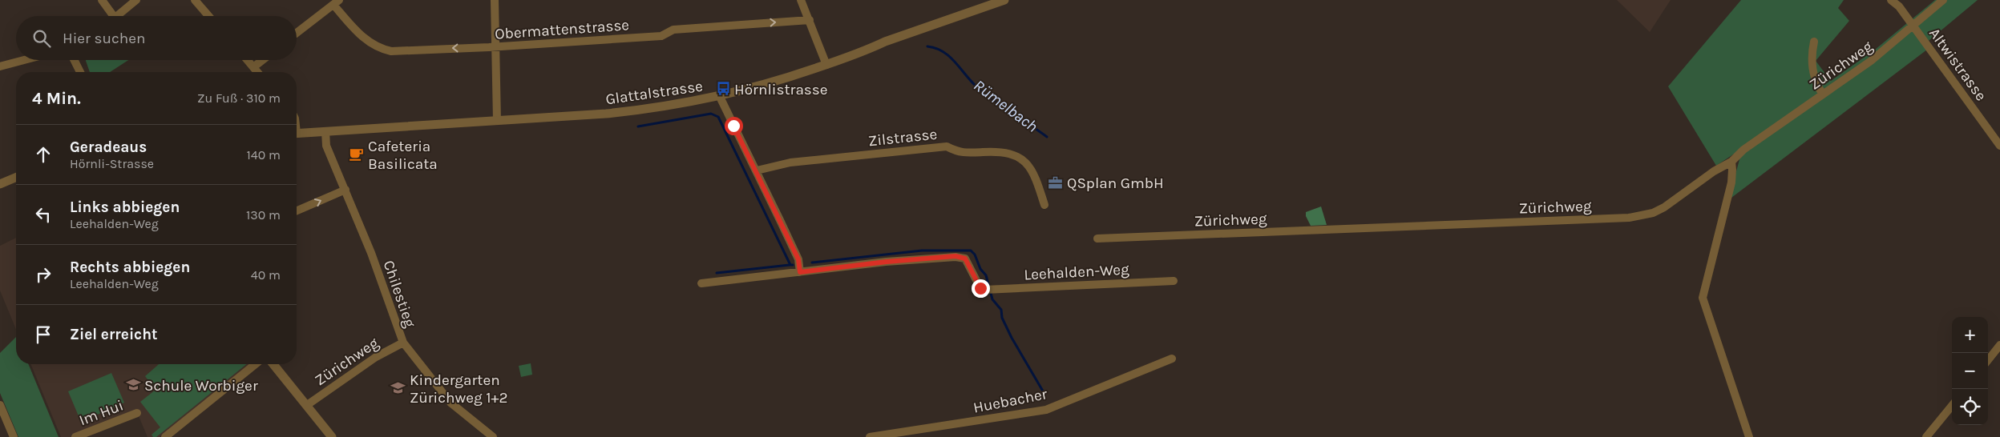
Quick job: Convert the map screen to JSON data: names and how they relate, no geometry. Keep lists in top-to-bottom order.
{
  "streets": {
    "street": [
      "Obermattenstrasse",
      "Altwistrasse",
      "Zürichweg",
      "Glattalstrasse",
      "Zilstrasse",
      "Leehalden-Weg",
      "Chilestieg",
      "Huebacher",
      "Im Hui"
    ]
  },
  "crossings": [
    ["Altwistrasse", "Zürichweg"],
    ["Zürichweg", "Chilestieg"],
    ["Glattalstrasse", "Chilestieg"]
  ],
  "water": ["Rümelbach"],
  "places": {
    "bus stop": ["Hörnlistrasse"],
    "cafe": ["Cafeteria Basilicata"],
    "office": ["QSplan GmbH"],
    "school or university": ["Schule Worbiger", "Kindergarten Zürichweg 1+2"]
  },
  "page": {
    "search": "Hier suchen",
    "heading": ["4 Min.", "Zu Fuß · 310 m"],
    "list": [
      ["Geradeaus", "Hörnli-Strasse", "140 m"],
      ["Links abbiegen", "Leehalden-Weg", "130 m"],
      ["Rechts abbiegen", "Leehalden-Weg", "40 m"],
      "Ziel erreicht"
    ],
    "map_buttons": ["+", "−"]
  }
}
